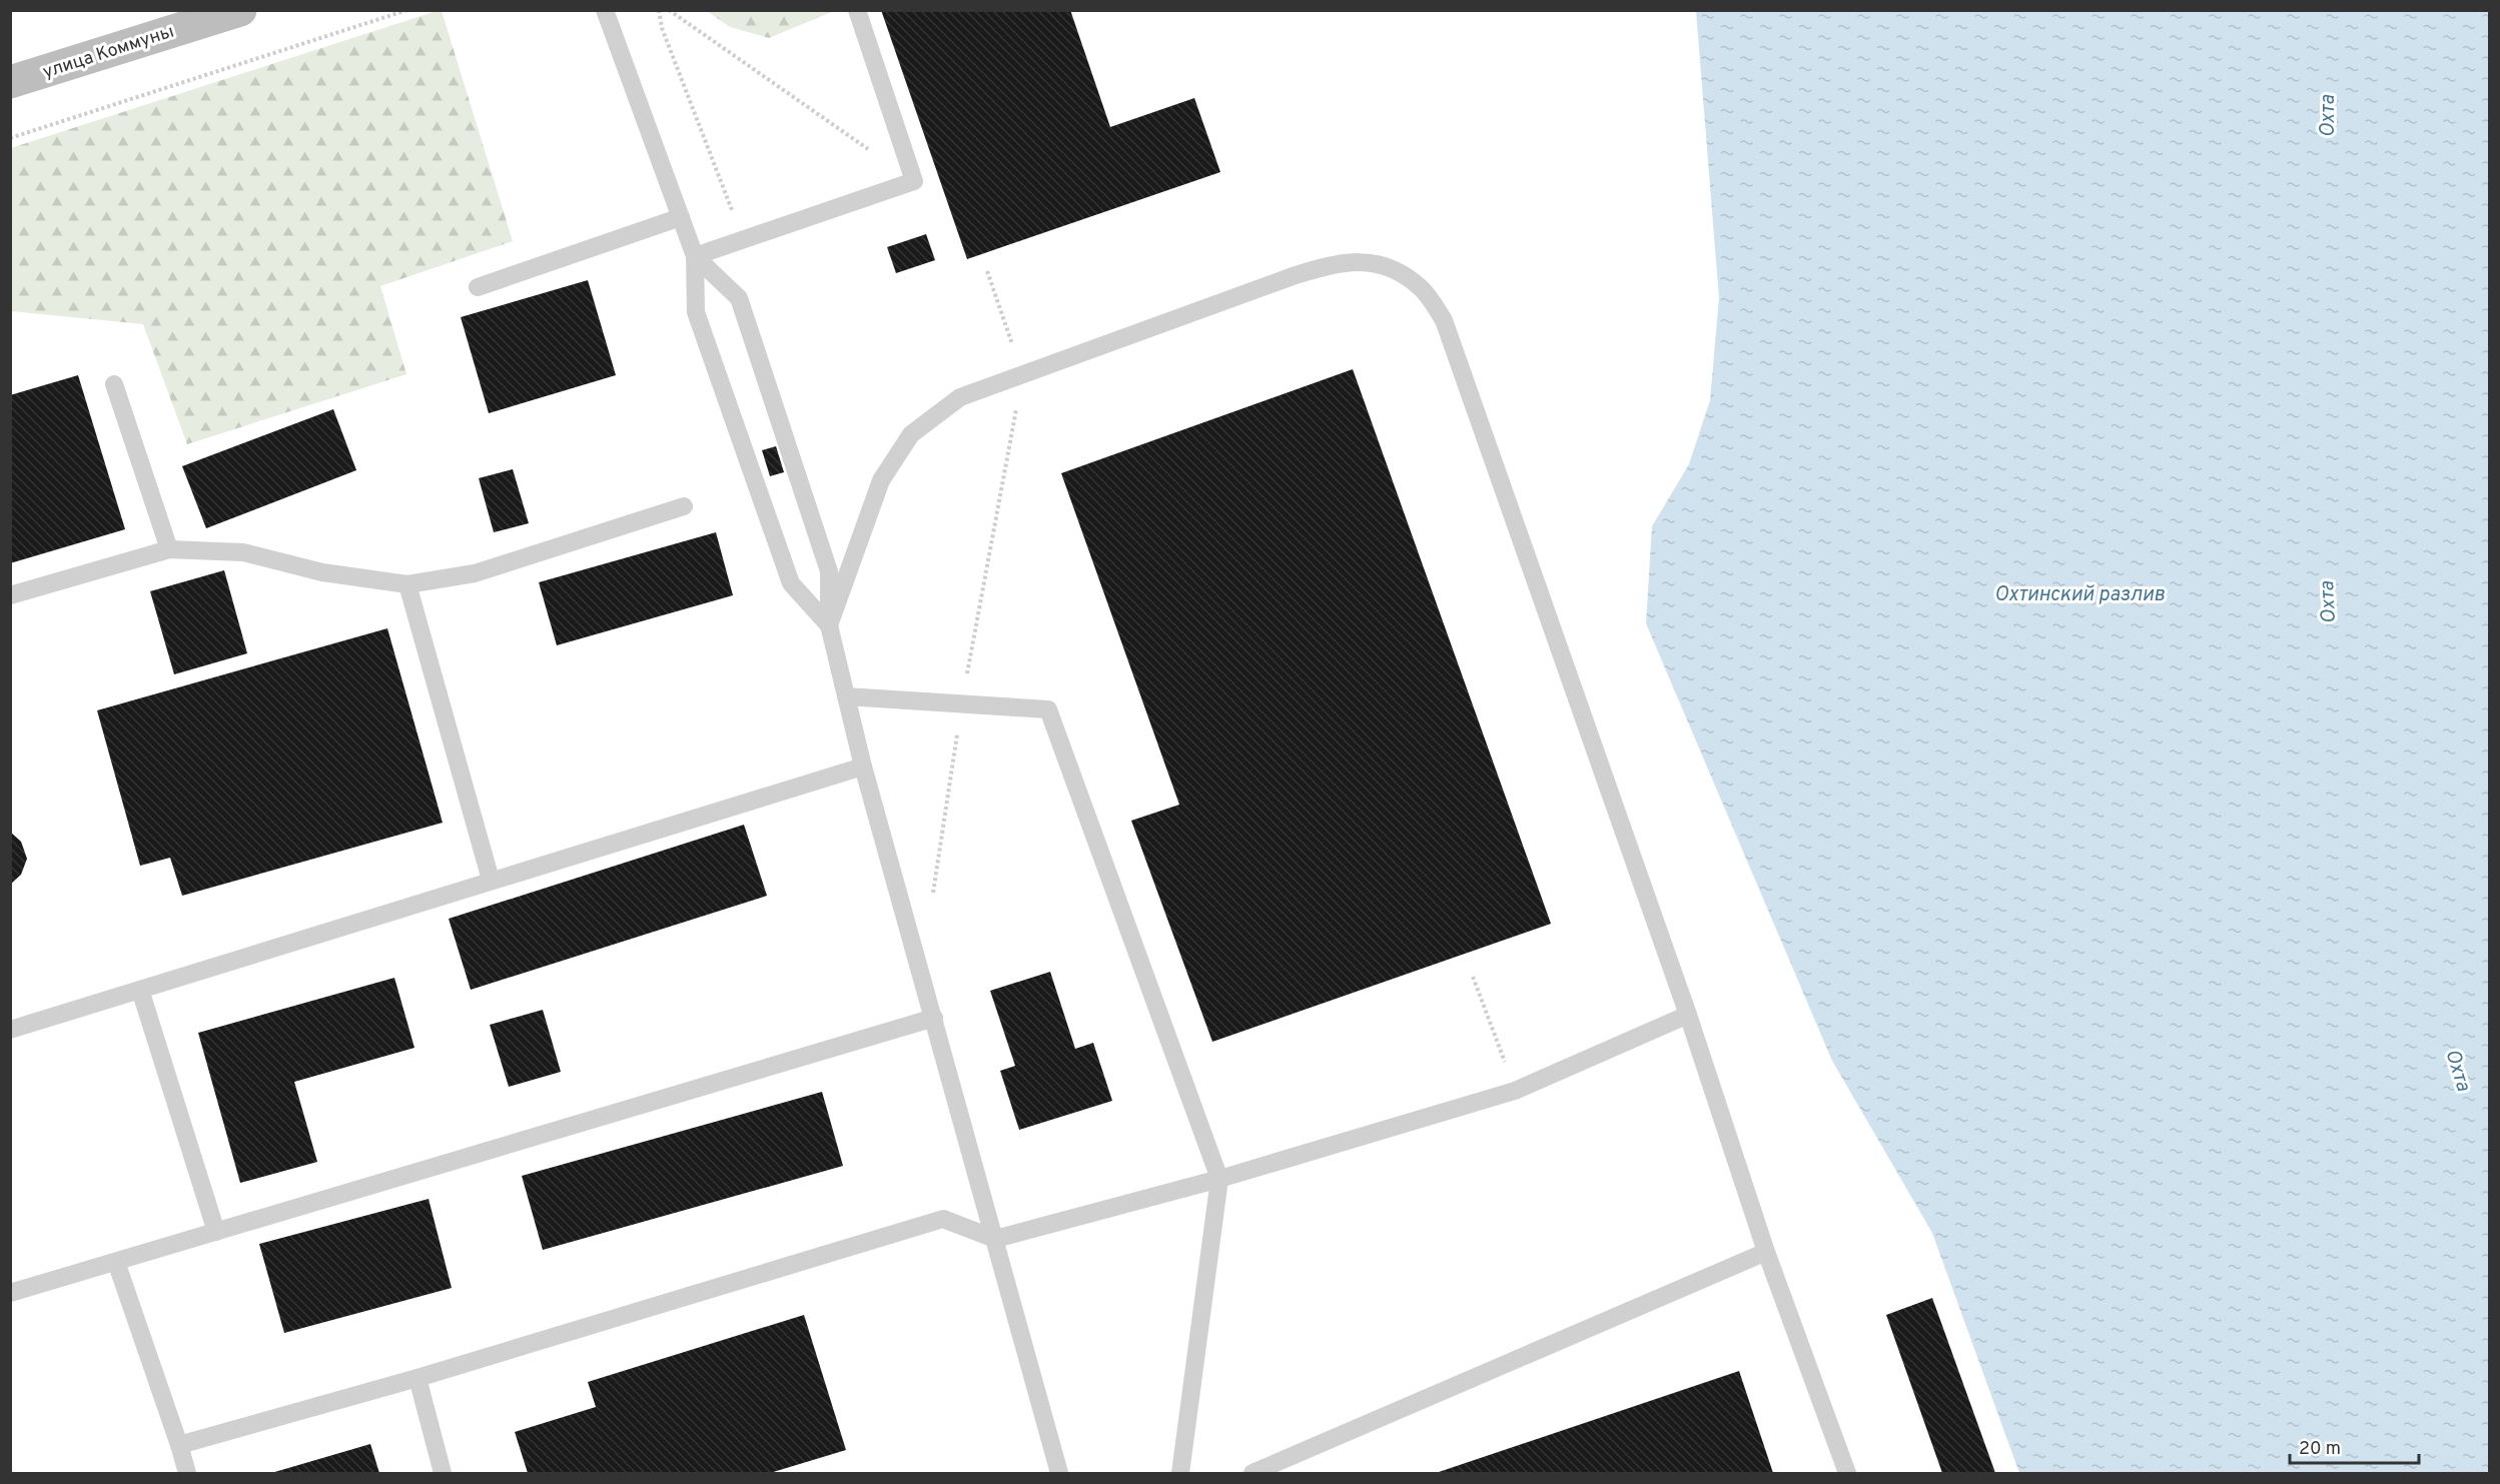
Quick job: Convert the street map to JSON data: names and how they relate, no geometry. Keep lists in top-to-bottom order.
{
  "streets": {
    "main road": ["улица Коммуны"]
  },
  "water": ["Охта", "Охтинский разлив"],
  "scale_bar": "20 m"
}
